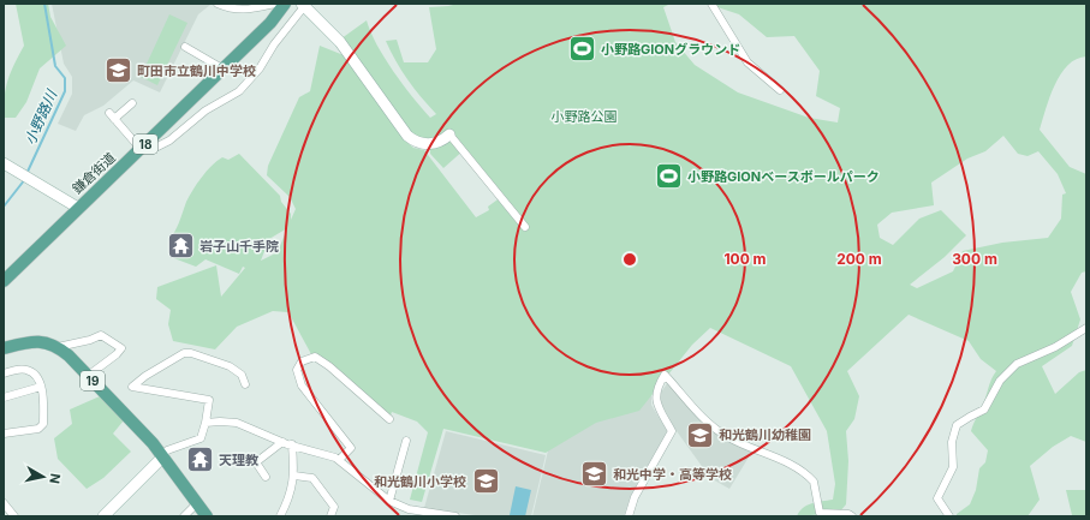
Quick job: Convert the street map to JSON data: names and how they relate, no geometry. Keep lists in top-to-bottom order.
{
  "streets": {
    "main road": ["18", "鎌倉街道", "19"]
  },
  "water": ["小野路川"],
  "parks": ["小野路公園"],
  "places": {
    "sports": ["小野路GIONグラウンド", "小野路GIONベースボールパーク"],
    "school or university": [
      "町田市立鶴川中学校",
      "和光鶴川幼稚園",
      "和光中学・高等学校",
      "和光鶴川小学校"
    ],
    "temple": ["岩子山千手院", "天理教"]
  },
  "north": "right",
  "rings": ["100 m", "200 m", "300 m"]
}
